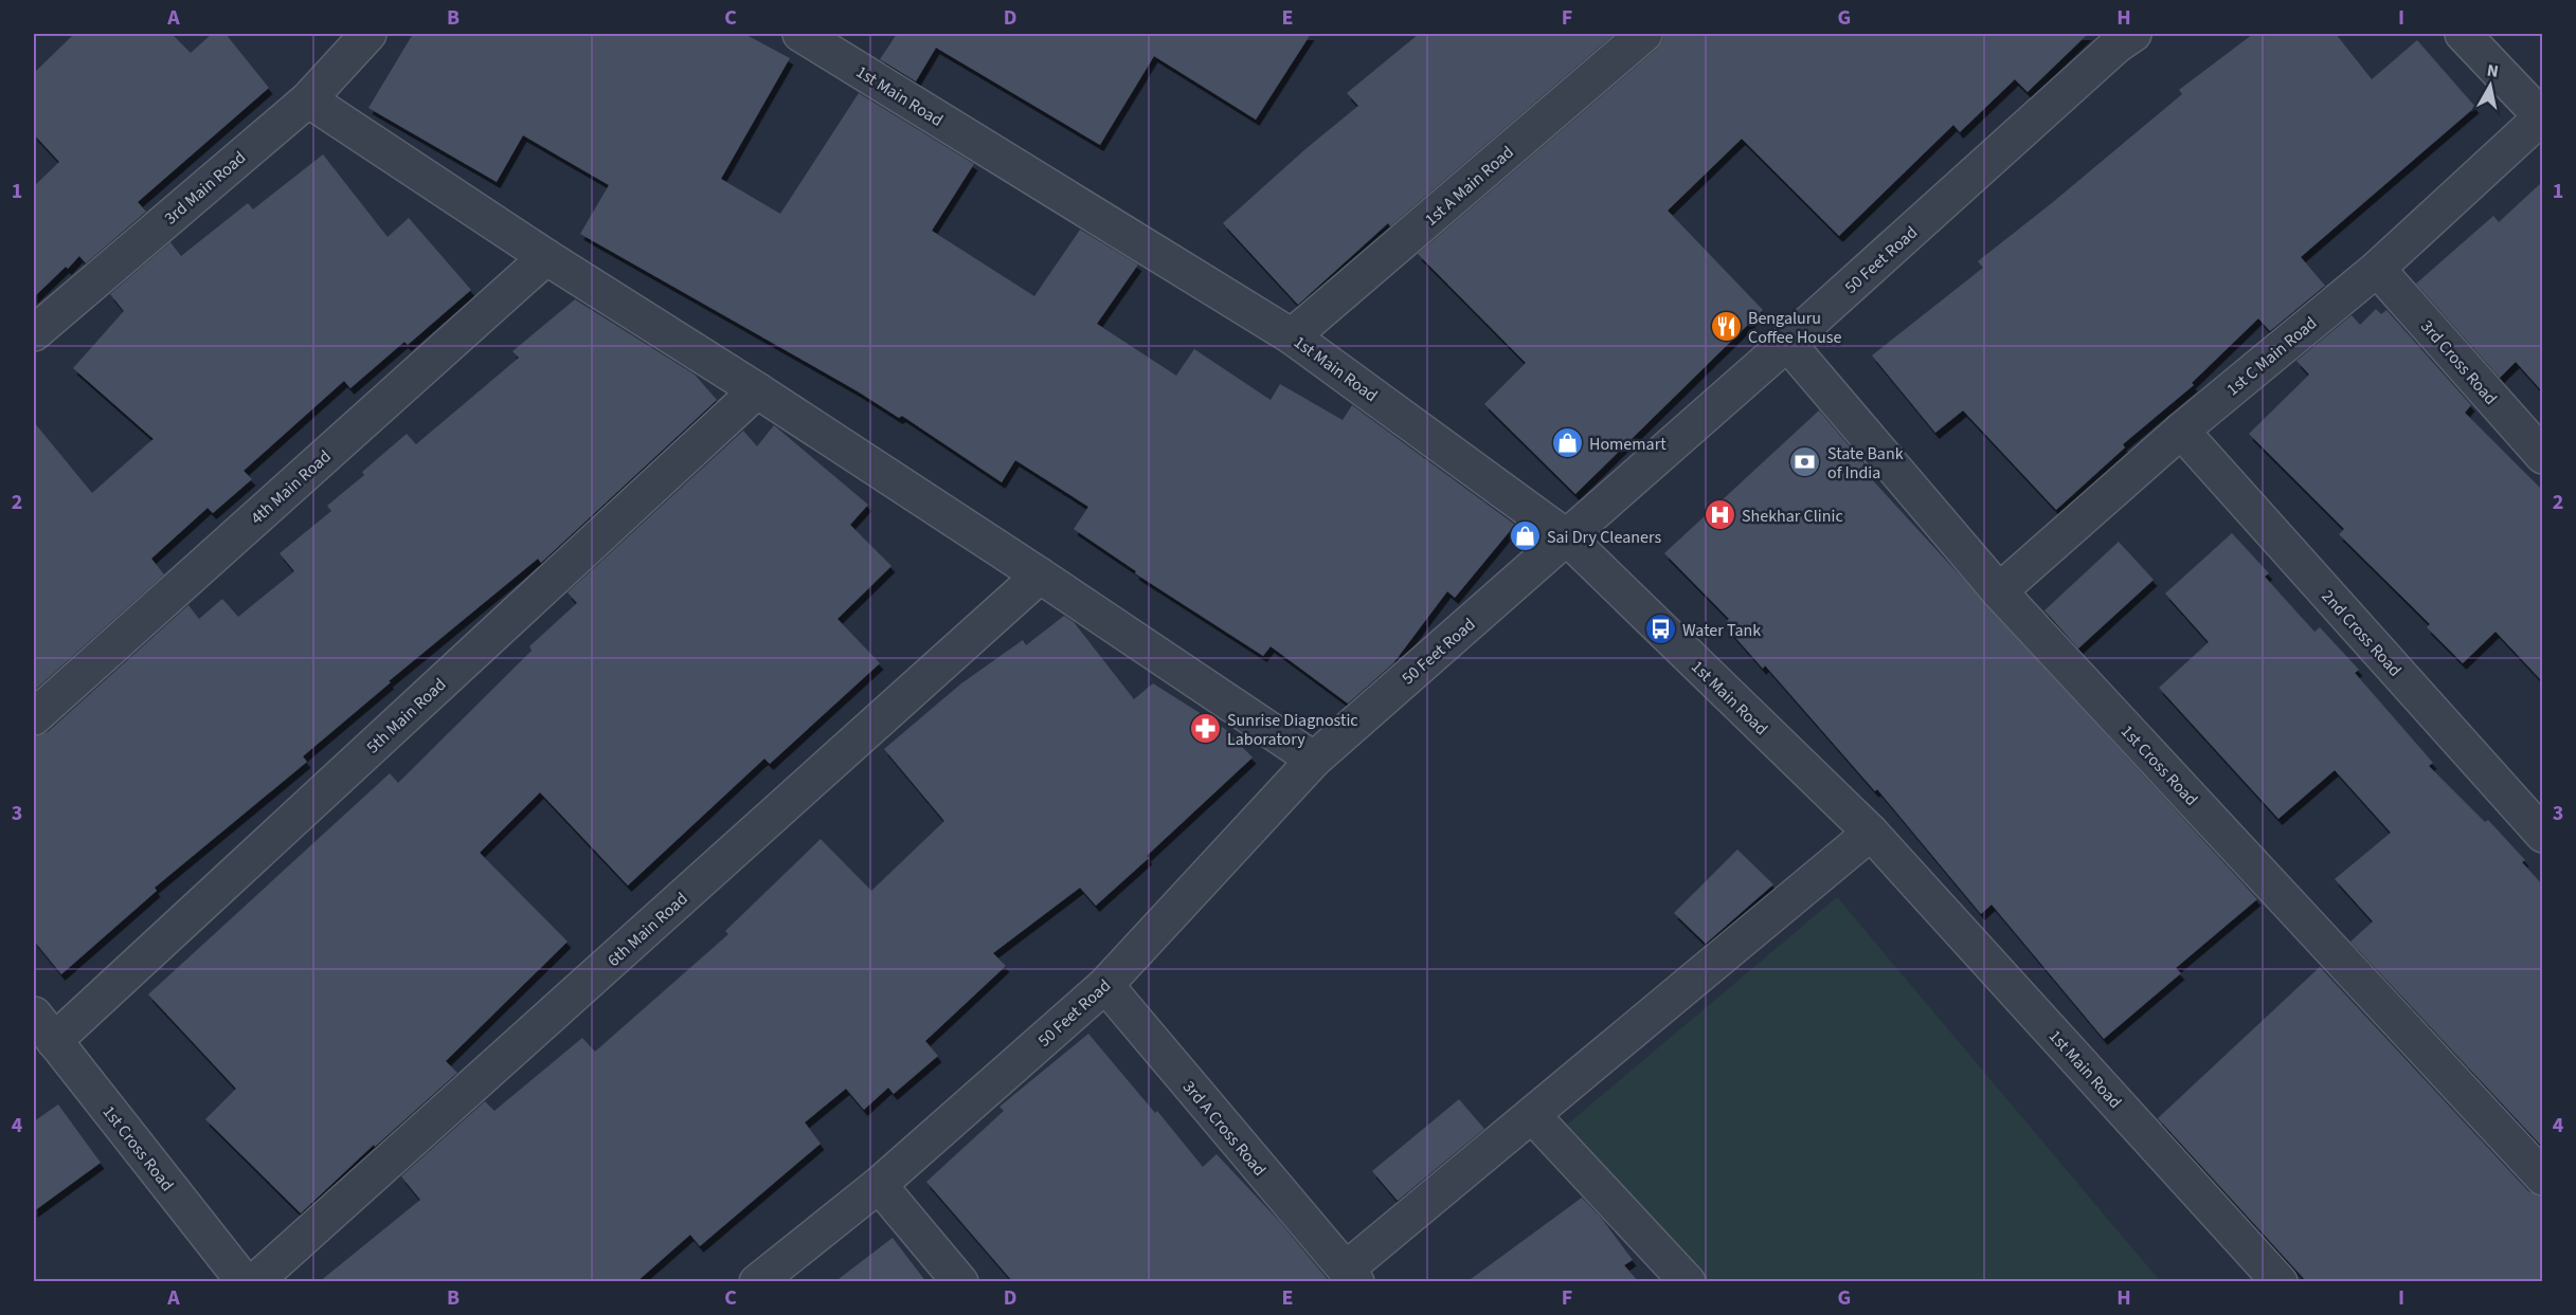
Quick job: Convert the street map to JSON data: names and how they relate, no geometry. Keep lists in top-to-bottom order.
{
  "streets": {
    "street": [
      "1st Main Road",
      "1st A Main Road",
      "3rd Main Road",
      "50 Feet Road",
      "1st C Main Road",
      "3rd Cross Road",
      "4th Main Road",
      "2nd Cross Road",
      "5th Main Road",
      "1st Cross Road",
      "6th Main Road",
      "3rd A Cross Road"
    ]
  },
  "crossings": [
    ["1st Main Road", "1st A Main Road"],
    ["1st Main Road", "50 Feet Road"],
    ["50 Feet Road", "1st Cross Road"],
    ["50 Feet Road", "3rd A Cross Road"],
    ["1st C Main Road", "3rd Cross Road"],
    ["1st C Main Road", "2nd Cross Road"],
    ["1st C Main Road", "1st Cross Road"],
    ["5th Main Road", "1st Cross Road"]
  ],
  "places": {
    "restaurant": ["Bengaluru Coffee House"],
    "shop": ["Homemart", "Sai Dry Cleaners"],
    "bank": ["State Bank of India"],
    "hospital": ["Shekhar Clinic"],
    "bus stop": ["Water Tank"],
    "pharmacy": ["Sunrise Diagnostic Laboratory"]
  },
  "north": "top",
  "grid": {
    "columns": [
      "A",
      "B",
      "C",
      "D",
      "E",
      "F",
      "G",
      "H",
      "I"
    ],
    "rows": [
      "1",
      "2",
      "3",
      "4"
    ]
  }
}
